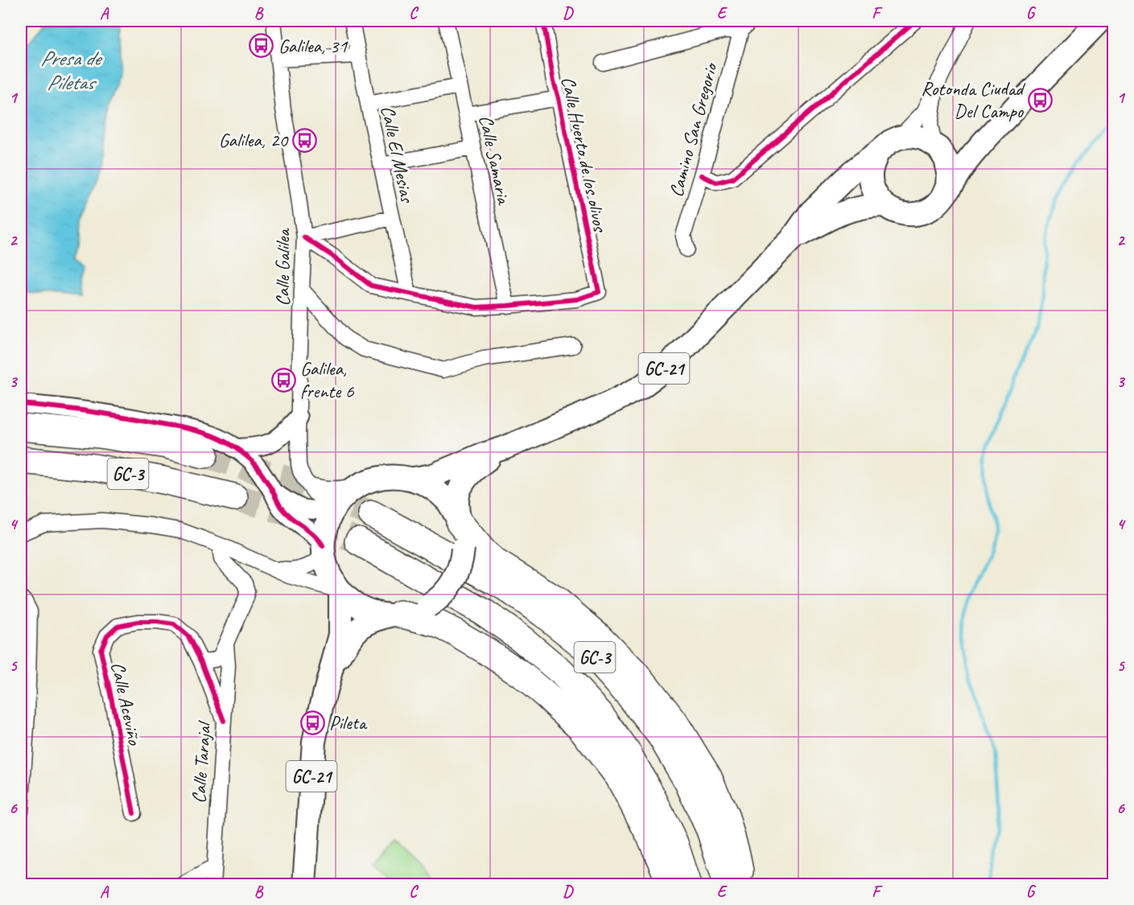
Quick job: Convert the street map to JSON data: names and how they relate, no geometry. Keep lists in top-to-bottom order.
{
  "streets": {
    "highway": ["GC-3"],
    "main road": ["GC-21"],
    "street": [
      "Camino San Gregorio",
      "Calle El Mesias",
      "Calle Huerto de los olivos",
      "Calle Samaria",
      "Calle Galilea",
      "Calle Aceviño",
      "Calle Tarajal"
    ]
  },
  "crossings": [
    ["Calle Huerto de los olivos", "Calle Samaria"],
    ["Calle Aceviño", "Calle Tarajal"]
  ],
  "water": ["Presa de Piletas"],
  "places": {
    "bus stop": [
      "Galilea, 31",
      "Rotonda Ciudad Del Campo",
      "Galilea, 20",
      "Galilea, frente 6",
      "Pileta"
    ]
  },
  "grid": {
    "columns": [
      "A",
      "B",
      "C",
      "D",
      "E",
      "F",
      "G"
    ],
    "rows": [
      "1",
      "2",
      "3",
      "4",
      "5",
      "6"
    ]
  }
}
